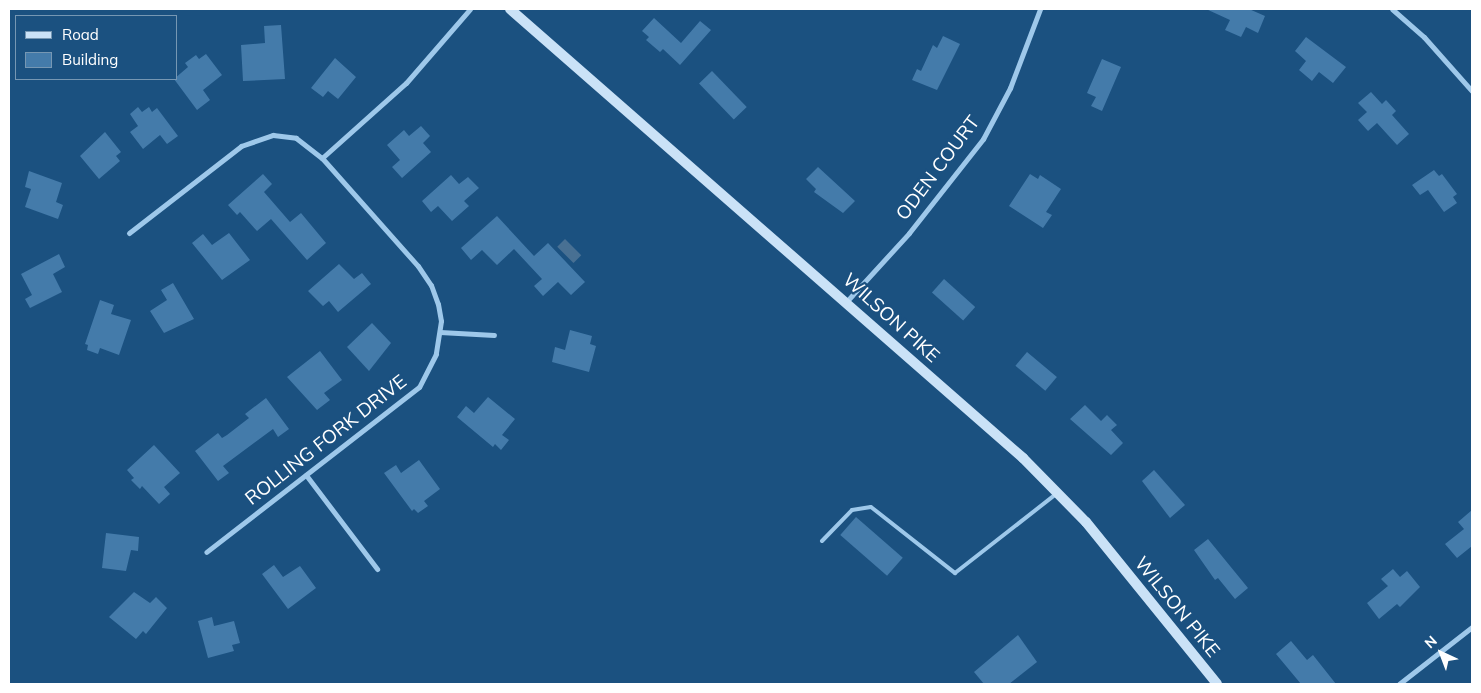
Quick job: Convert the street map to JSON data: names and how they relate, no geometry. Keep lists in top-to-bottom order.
{
  "streets": {
    "main road": ["WILSON PIKE"],
    "street": ["ODEN COURT", "ROLLING FORK DRIVE"]
  },
  "crossings": [
    ["ODEN COURT", "WILSON PIKE"]
  ],
  "legend": ["Road", "Building"],
  "north": "top left"
}
